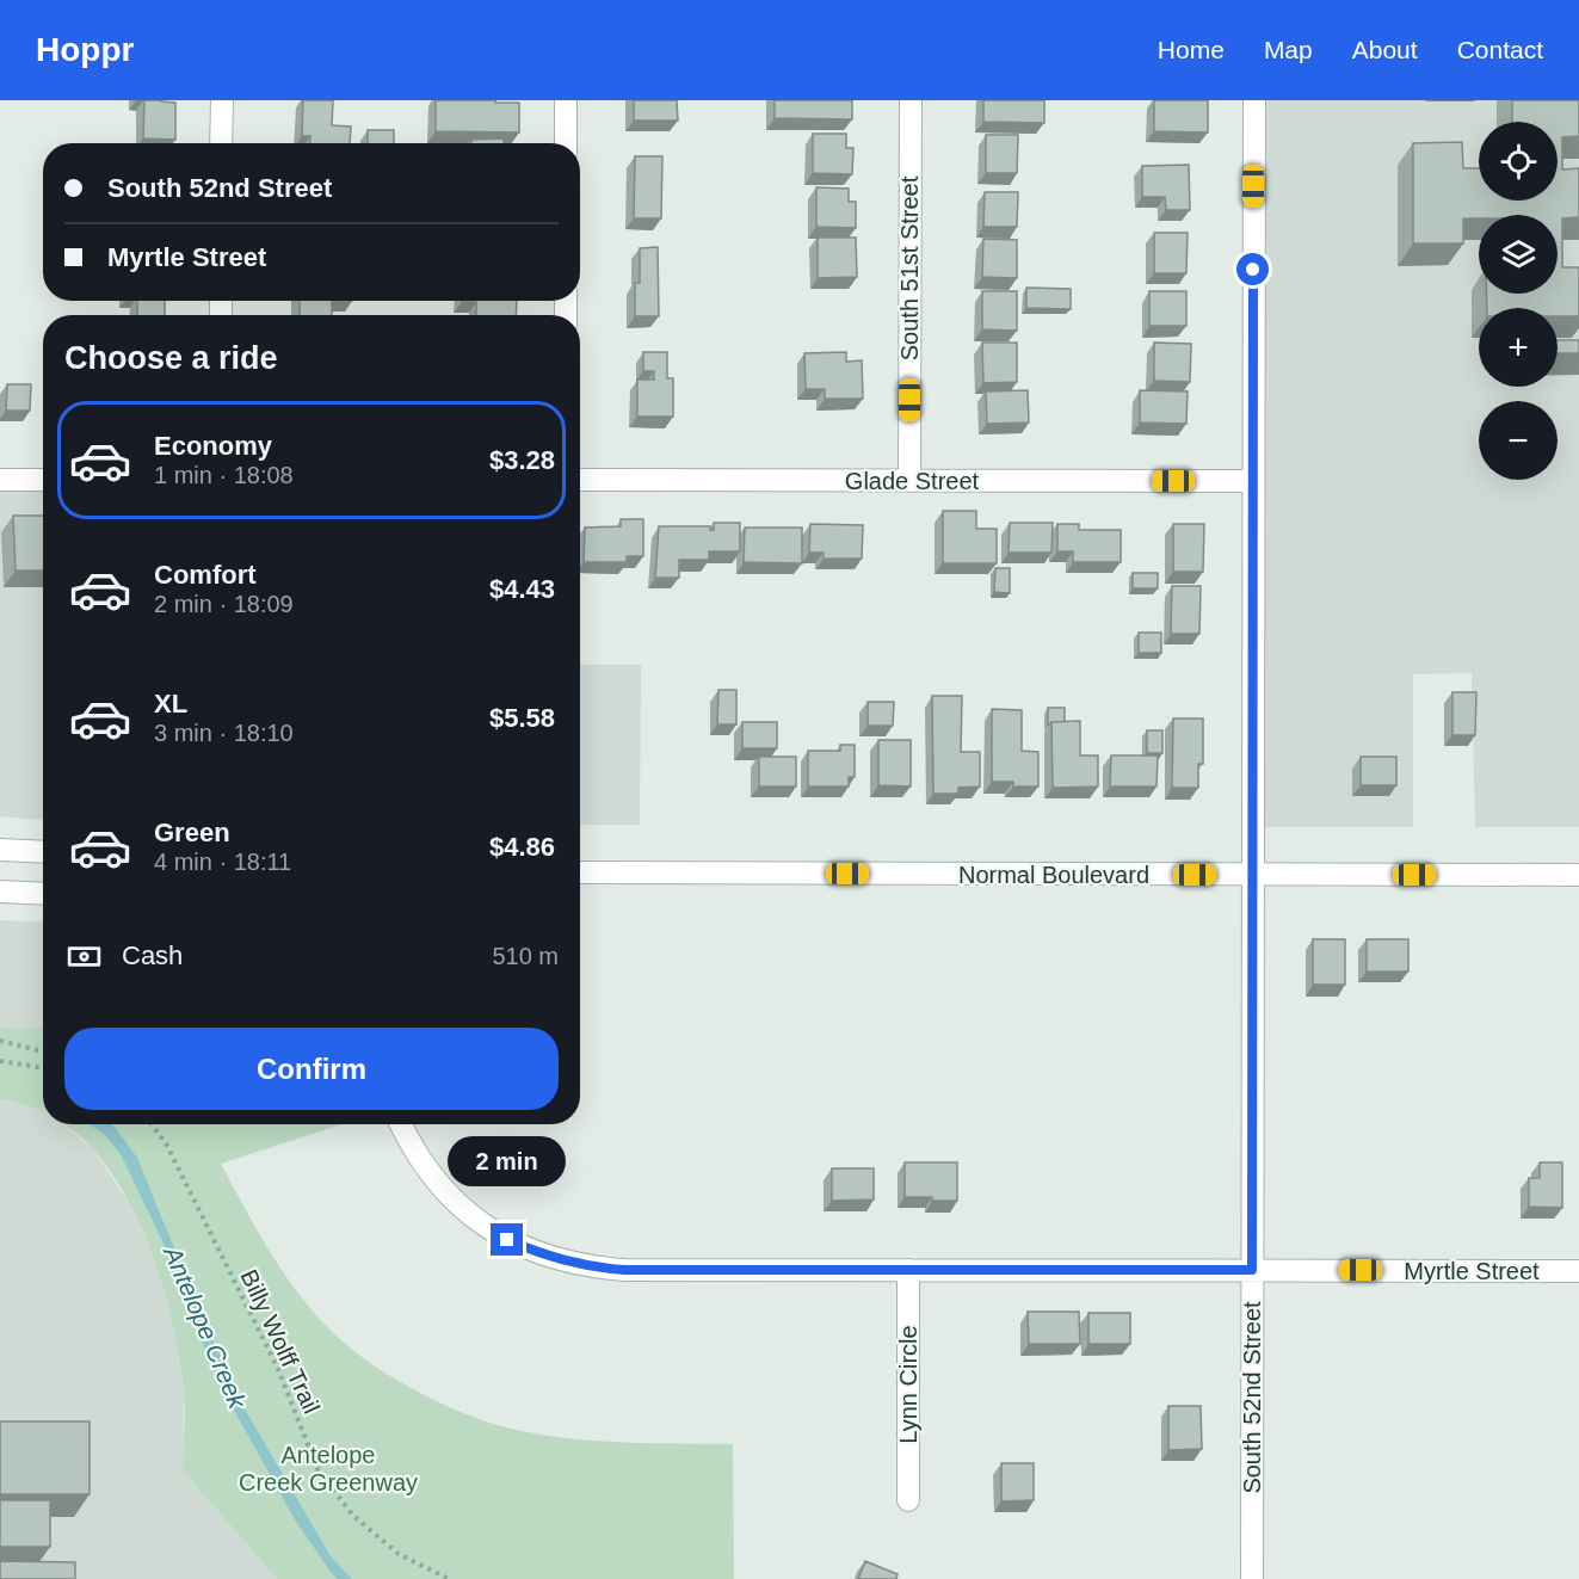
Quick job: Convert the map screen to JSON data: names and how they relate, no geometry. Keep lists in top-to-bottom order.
{
  "streets": {
    "street": [
      "South 51st Street",
      "Glade Street",
      "Normal Boulevard",
      "Myrtle Street",
      "Lynn Circle",
      "South 52nd Street"
    ],
    "path": ["Billy Wolff Trail"]
  },
  "crossings": [
    ["South 51st Street", "Glade Street"],
    ["Glade Street", "South 52nd Street"],
    ["Normal Boulevard", "South 52nd Street"],
    ["Myrtle Street", "Lynn Circle"],
    ["Myrtle Street", "South 52nd Street"]
  ],
  "water": ["Antelope Creek"],
  "parks": ["Antelope Creek Greenway"],
  "page": {
    "header": "Hoppr",
    "nav": [
      "Home",
      "Map",
      "About",
      "Contact"
    ],
    "map_buttons": ["+", "−"],
    "banner": ["South 52nd Street", "Myrtle Street"],
    "heading": "Choose a ride",
    "list": [
      {
        "name": "Economy",
        "note": "1 min · 18:08",
        "value": "$3.28"
      },
      {
        "name": "Comfort",
        "note": "2 min · 18:09",
        "value": "$4.43"
      },
      {
        "name": "XL",
        "note": "3 min · 18:10",
        "value": "$5.58"
      },
      {
        "name": "Green",
        "note": "4 min · 18:11",
        "value": "$4.86"
      }
    ],
    "pay": ["Cash", "510 m"],
    "buttons": "Confirm",
    "bubble": "2 min"
  }
}
